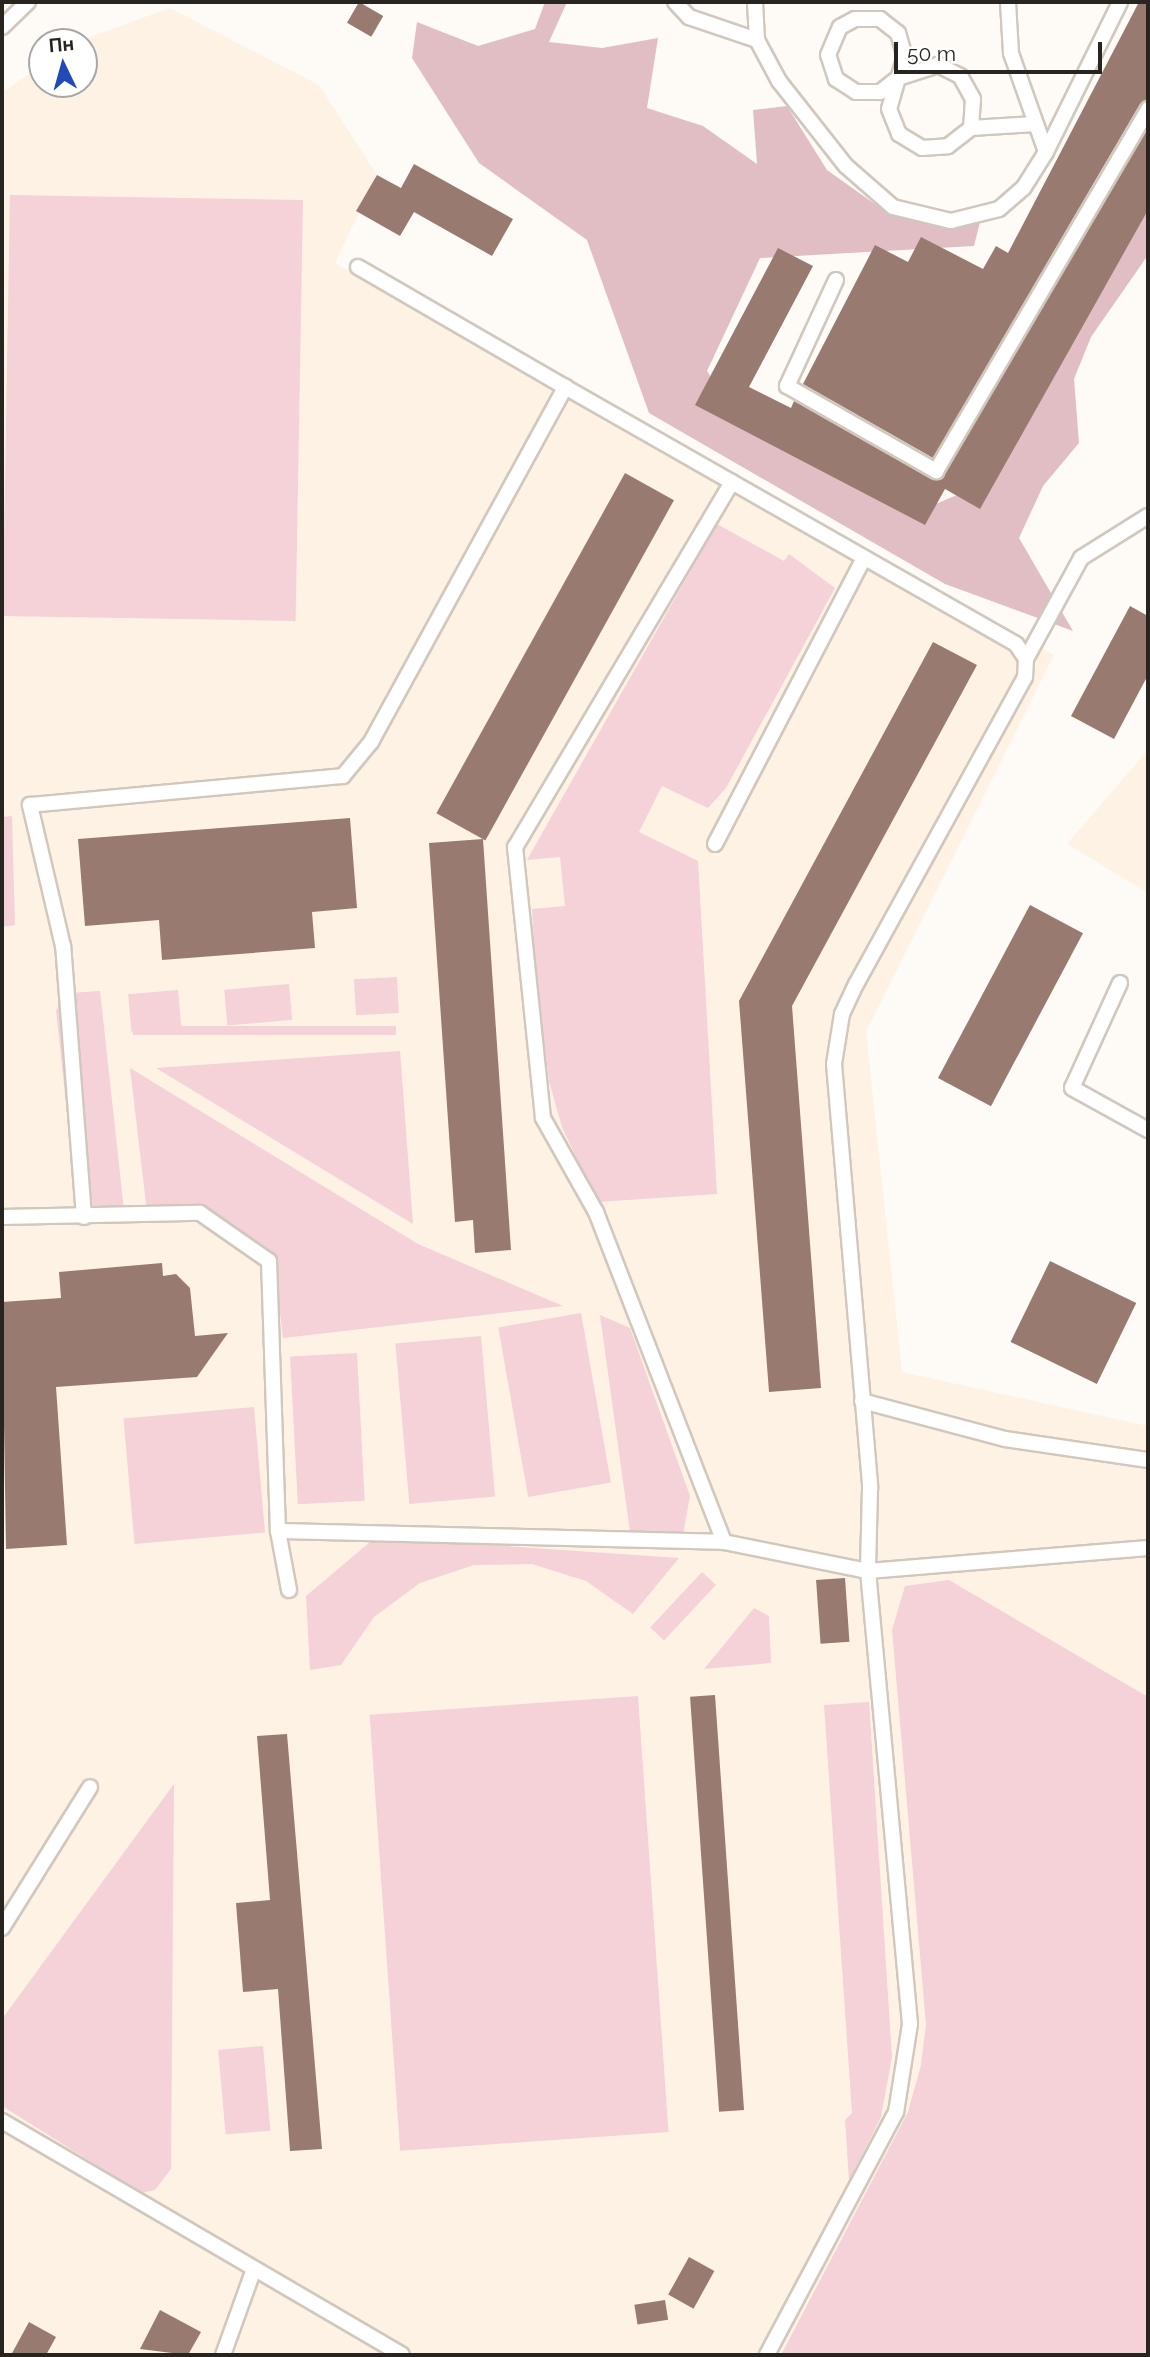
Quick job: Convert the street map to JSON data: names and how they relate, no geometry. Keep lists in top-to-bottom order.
{
  "scale_bar": "50 m",
  "north": "top"
}
